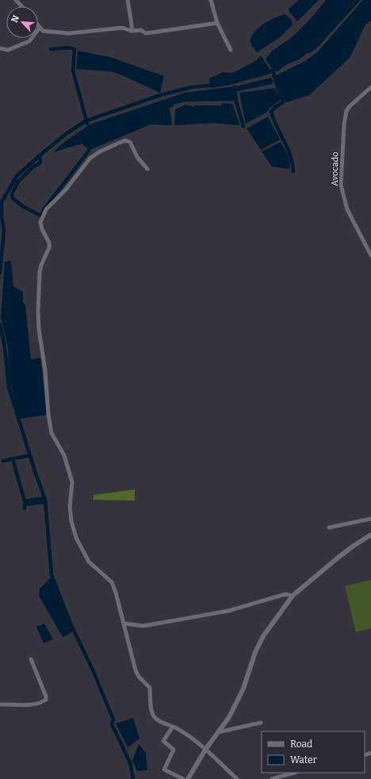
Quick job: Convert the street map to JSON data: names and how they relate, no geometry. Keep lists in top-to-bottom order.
{
  "streets": {
    "street": ["Avocado"]
  },
  "legend": ["Road", "Water"],
  "north": "top left"
}
